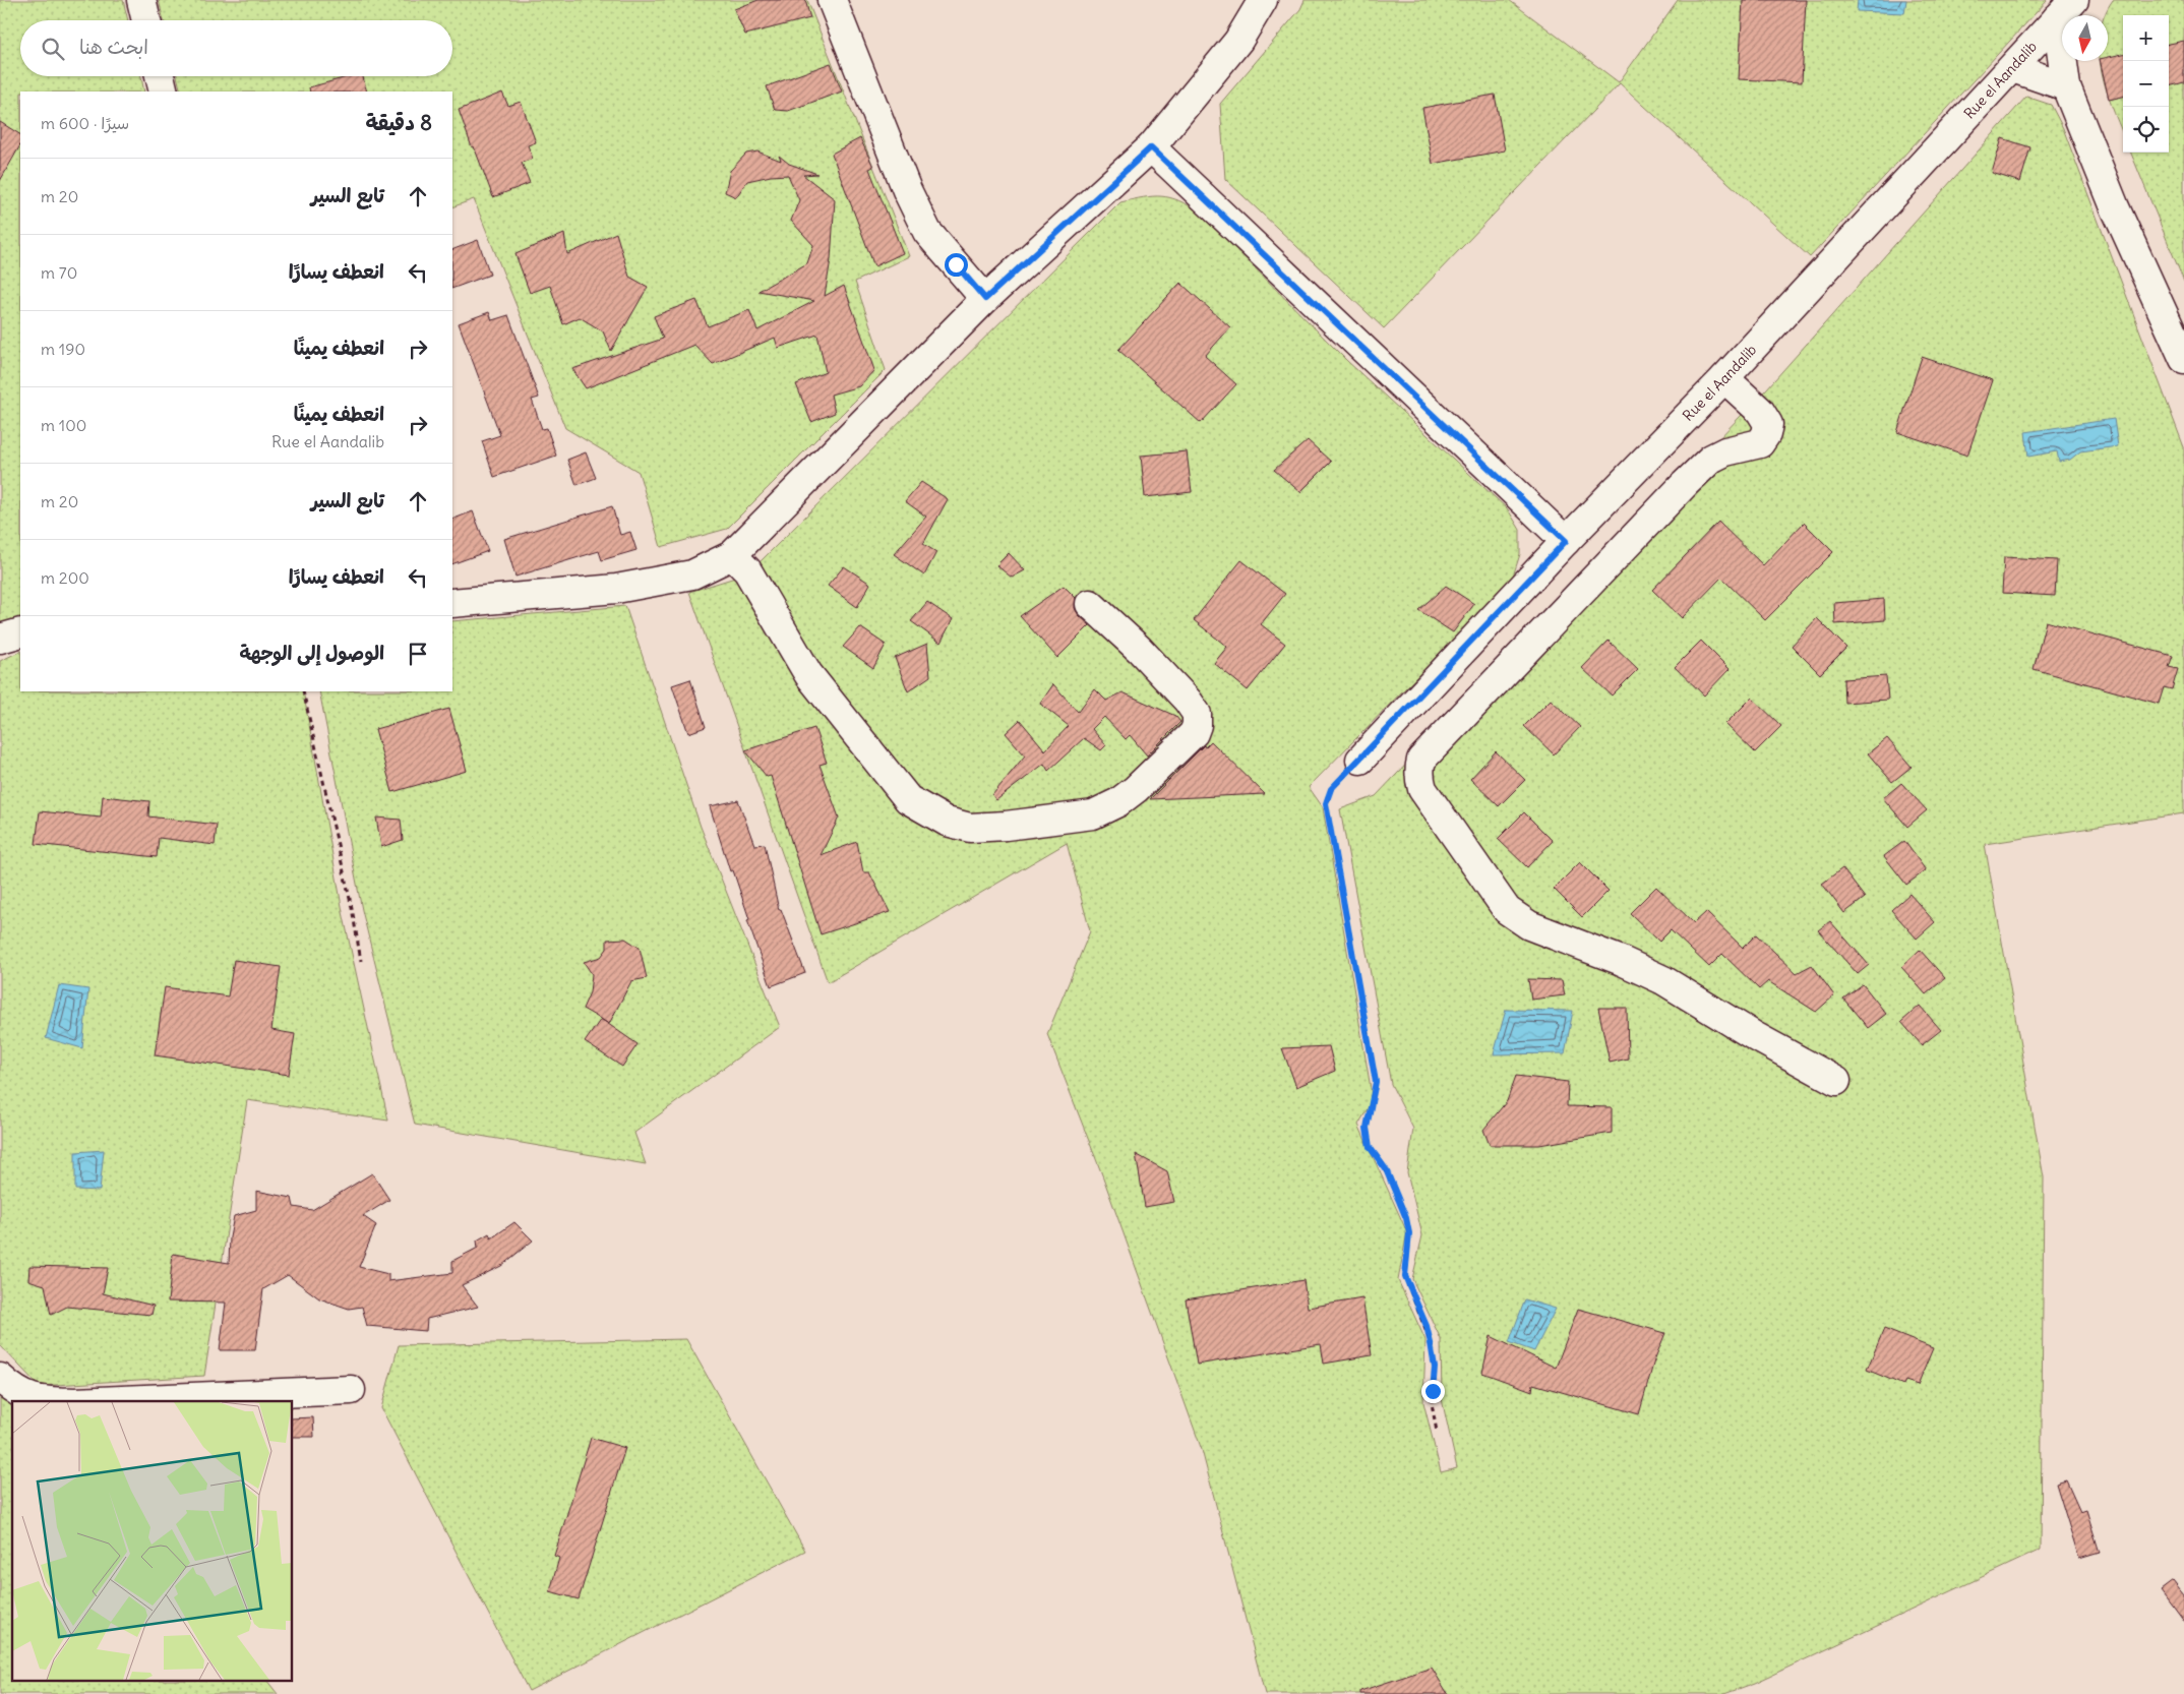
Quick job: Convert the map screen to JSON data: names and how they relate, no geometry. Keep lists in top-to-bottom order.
{
  "streets": {
    "street": ["Rue el Aandalib"]
  },
  "north": "bottom",
  "page": {
    "map_buttons": ["+", "−"],
    "search": "ابحث هنا",
    "heading": ["8 دقيقة", "سيرًا · 600 m"],
    "list": [
      ["تابع السير", "20 m"],
      ["انعطف يسارًا", "70 m"],
      ["انعطف يمينًا", "190 m"],
      ["انعطف يمينًا", "Rue el Aandalib", "100 m"],
      ["تابع السير", "20 m"],
      ["انعطف يسارًا", "200 m"],
      "الوصول إلى الوجهة"
    ]
  }
}
